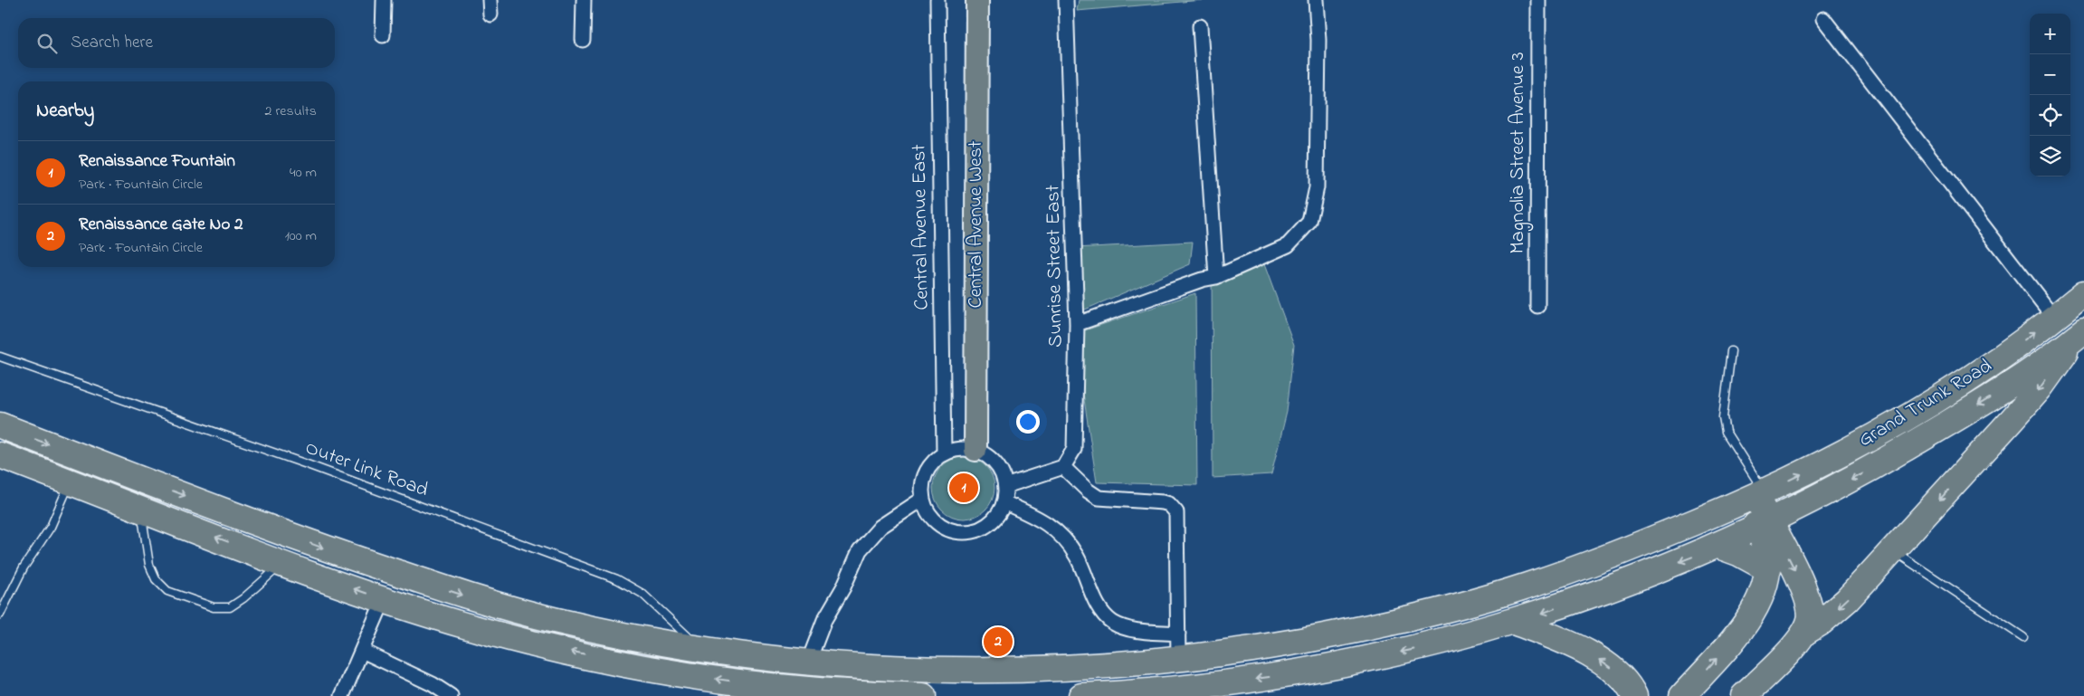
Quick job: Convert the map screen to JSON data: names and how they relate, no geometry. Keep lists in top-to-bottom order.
{
  "streets": {
    "highway": ["Grand Trunk Road"],
    "main road": ["Central Avenue West"],
    "street": ["Magnolia Street Avenue 3", "Central Avenue East", "Sunrise Street East"],
    "lane": ["Outer Link Road"]
  },
  "crossings": [
    ["Central Avenue West", "Central Avenue East"],
    ["Grand Trunk Road", "Outer Link Road"]
  ],
  "page": {
    "map_buttons": ["+", "−"],
    "search": "Search here",
    "heading": ["Nearby", "2 results"],
    "list": [
      {
        "mark": "1",
        "name": "Renaissance Fountain",
        "note": "Park · Fountain Circle",
        "value": "40 m"
      },
      {
        "mark": "2",
        "name": "Renaissance Gate No 2",
        "note": "Park · Fountain Circle",
        "value": "100 m"
      }
    ],
    "pins": ["1", "2"]
  }
}
